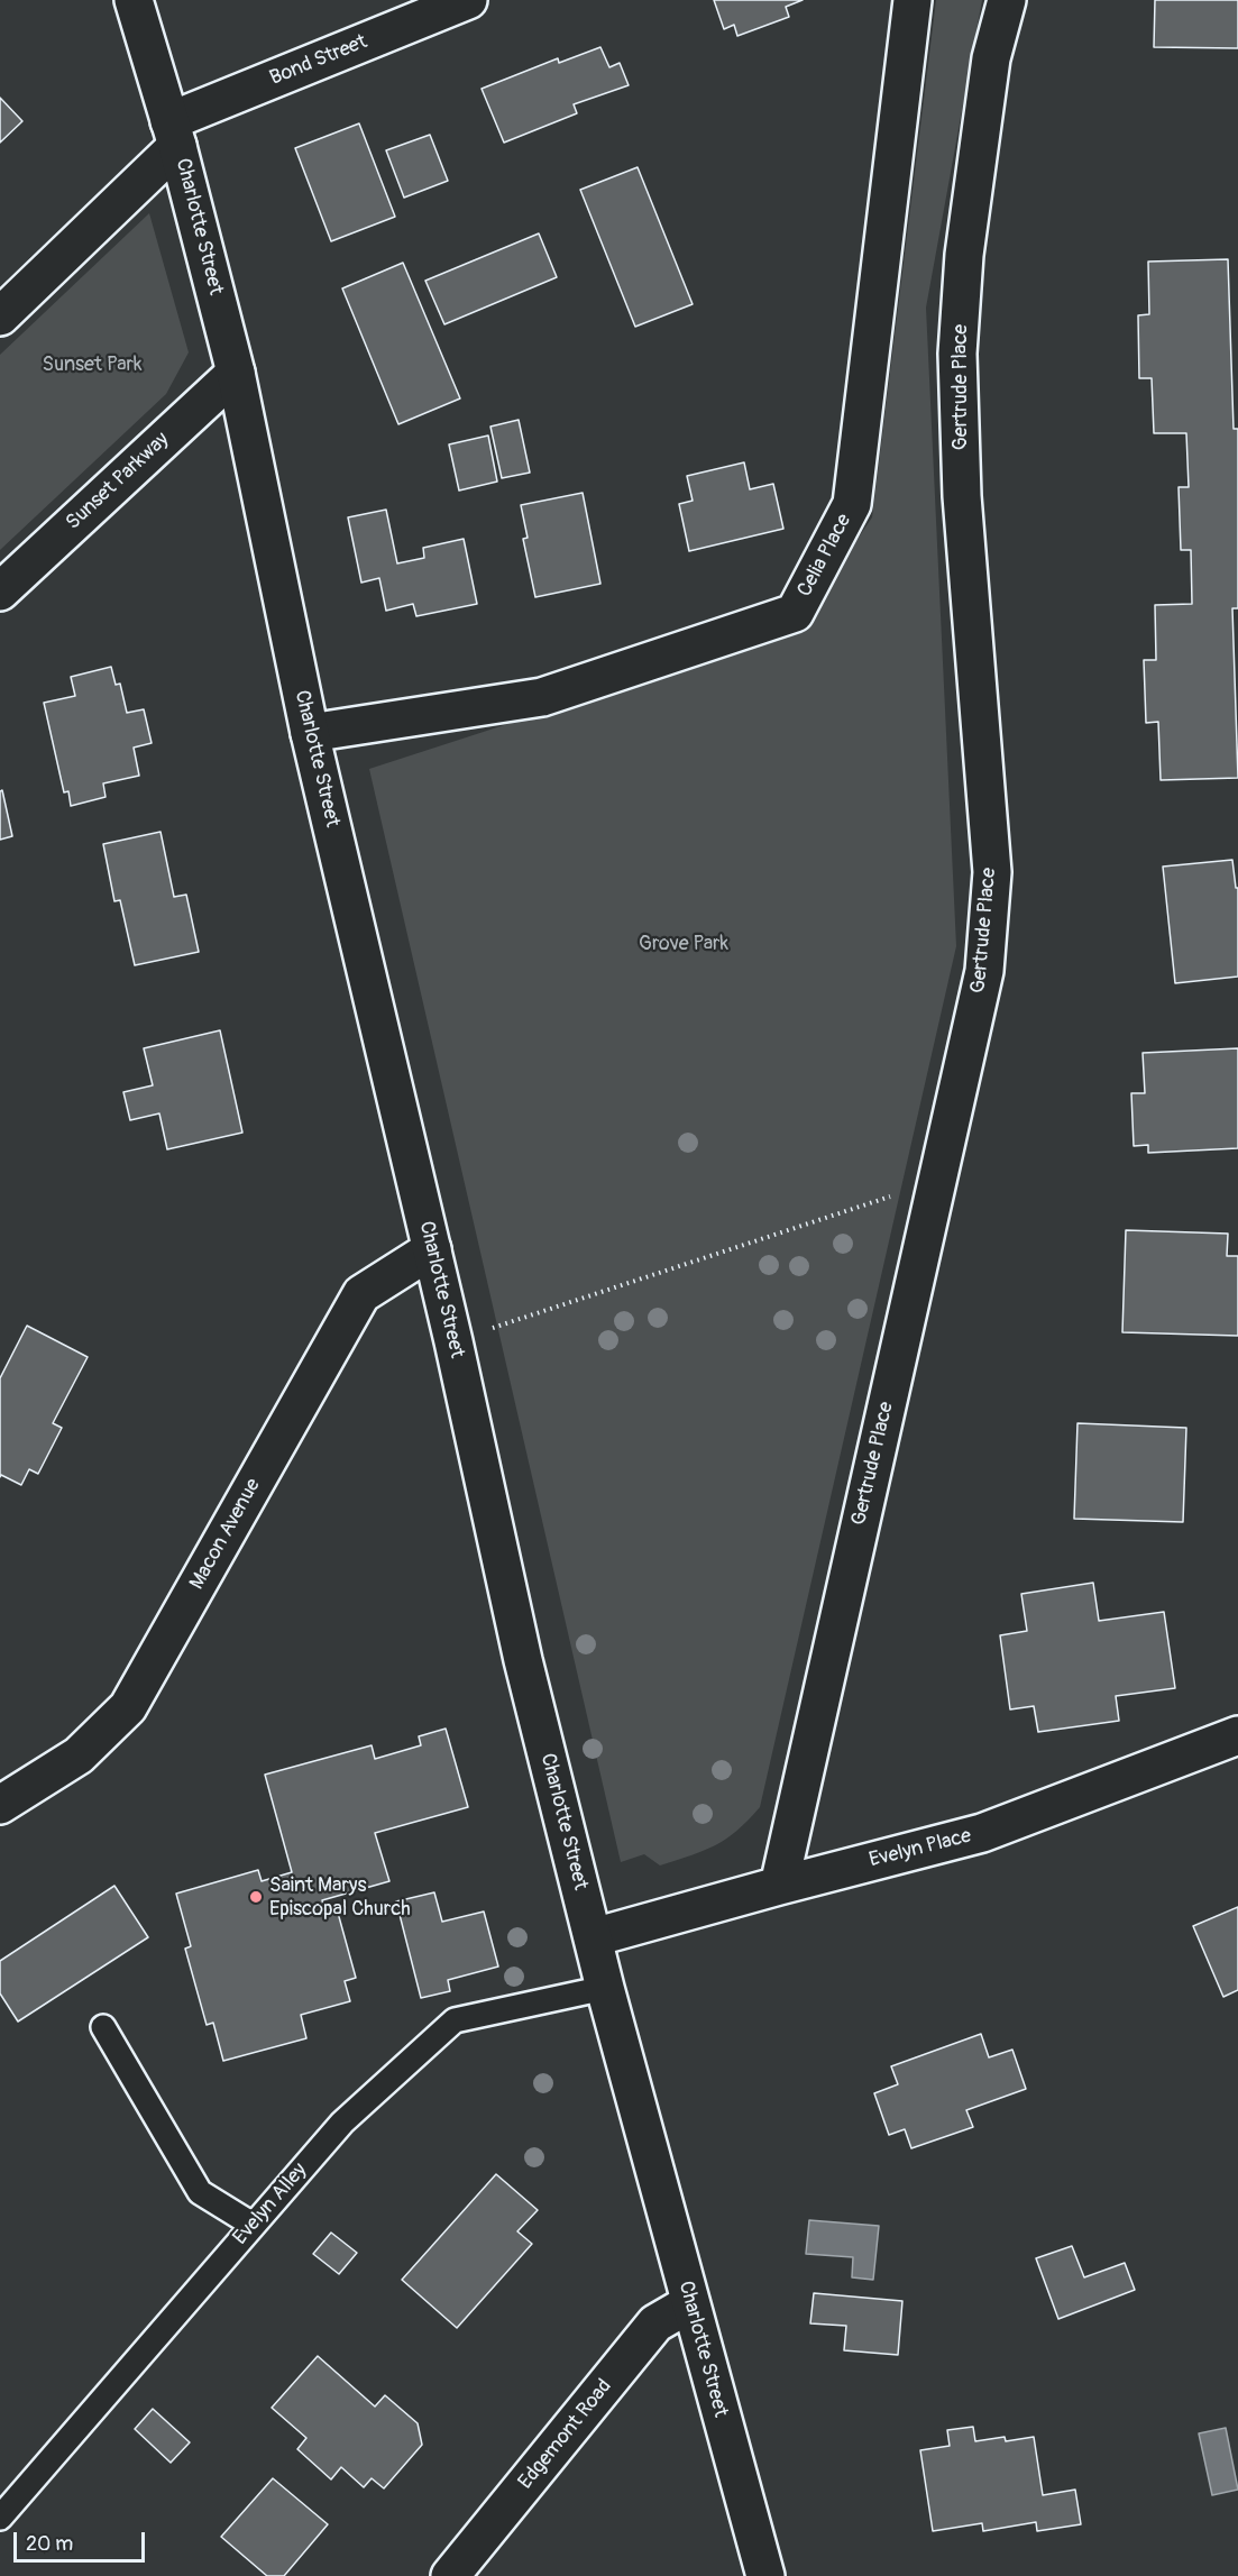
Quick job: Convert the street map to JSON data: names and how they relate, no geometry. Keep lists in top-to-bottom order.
{
  "streets": {
    "street": [
      "Bond Street",
      "Charlotte Street",
      "Gertrude Place",
      "Sunset Parkway",
      "Celia Place",
      "Macon Avenue",
      "Evelyn Place",
      "Edgemont Road"
    ],
    "lane": ["Evelyn Alley"]
  },
  "crossings": [
    ["Bond Street", "Charlotte Street"],
    ["Charlotte Street", "Sunset Parkway"],
    ["Charlotte Street", "Celia Place"],
    ["Charlotte Street", "Macon Avenue"],
    ["Charlotte Street", "Evelyn Place"],
    ["Charlotte Street", "Evelyn Alley"],
    ["Charlotte Street", "Edgemont Road"],
    ["Gertrude Place", "Evelyn Place"]
  ],
  "parks": ["Sunset Park", "Grove Park"],
  "places": ["Saint Marys Episcopal Church"],
  "scale_bar": "20 m"
}
